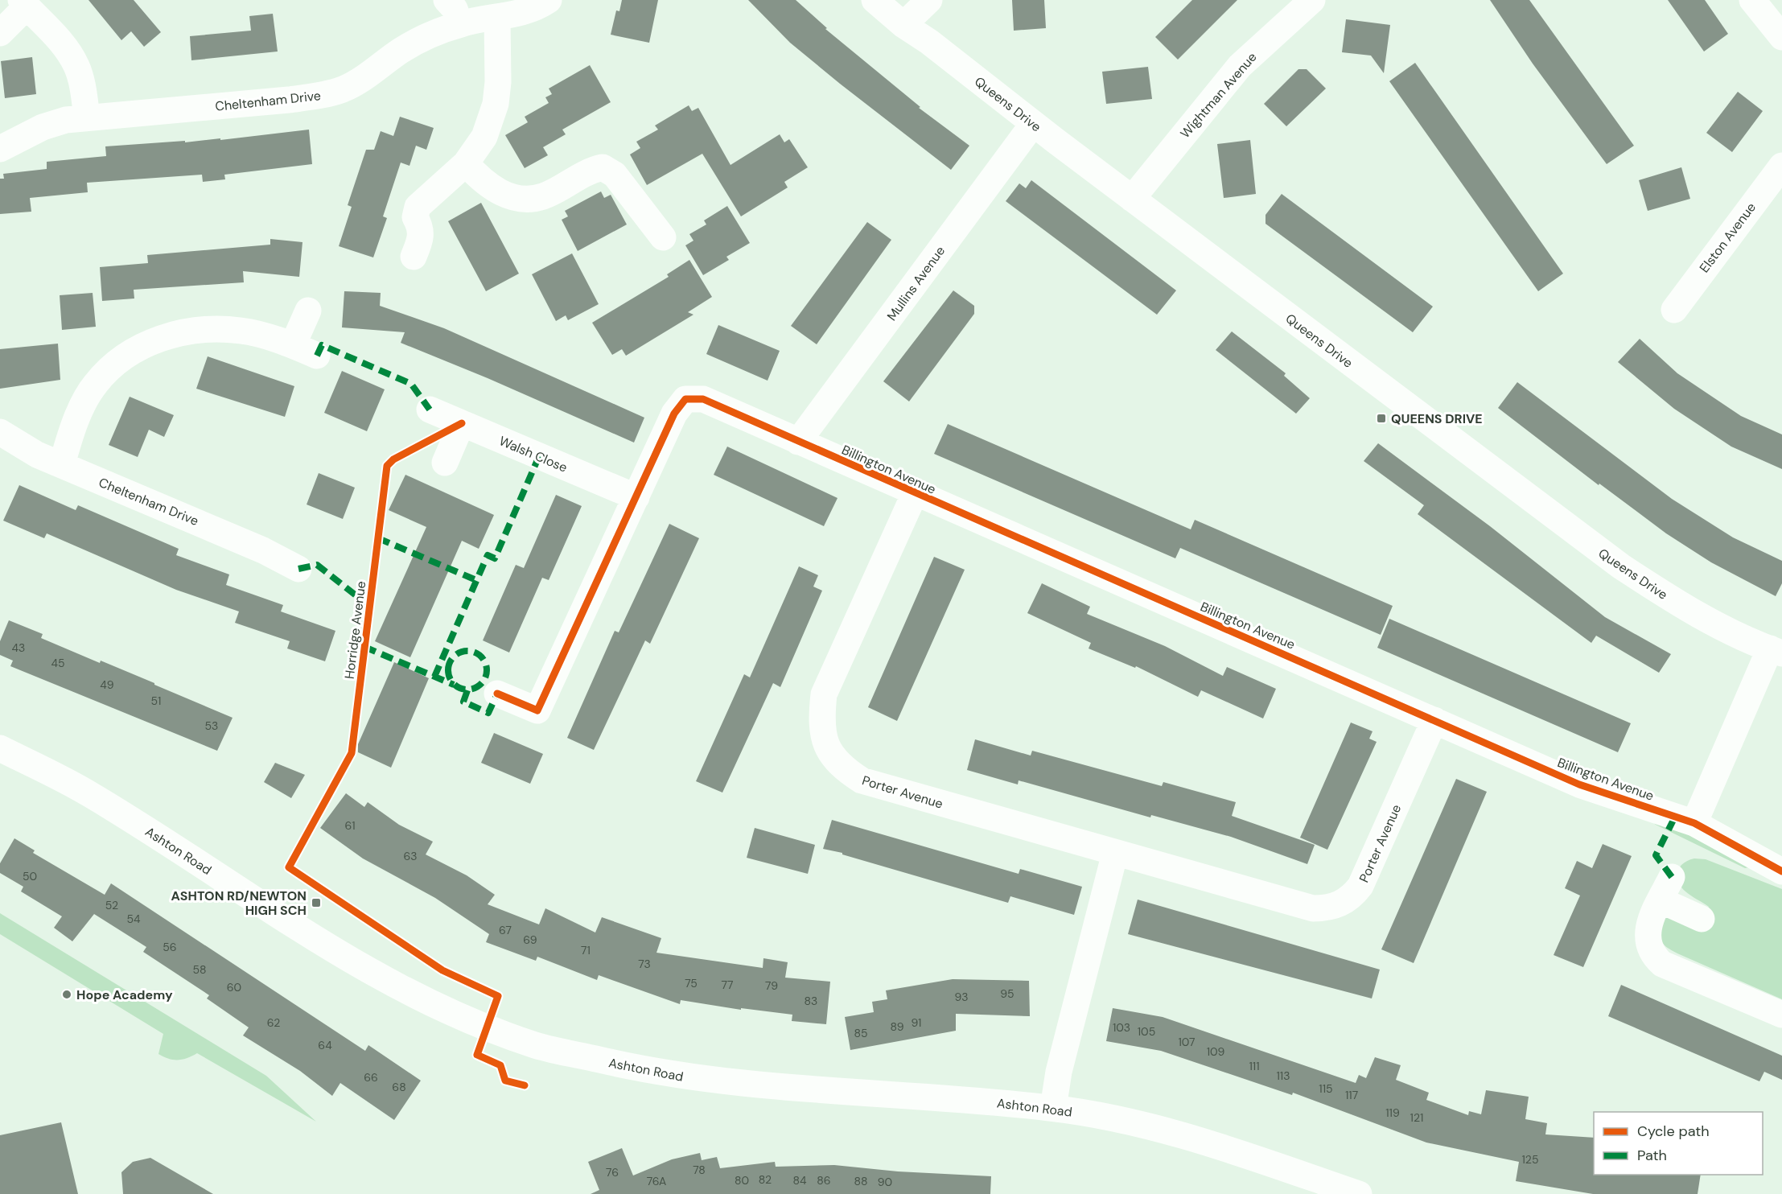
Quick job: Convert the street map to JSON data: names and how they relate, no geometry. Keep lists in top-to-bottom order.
{
  "streets": {
    "street": [
      "Wightman Avenue",
      "Cheltenham Drive",
      "Queens Drive",
      "Elston Avenue",
      "Mullins Avenue",
      "Walsh Close",
      "Billington Avenue",
      "Porter Avenue",
      "Ashton Road"
    ],
    "cycle path": ["Horridge Avenue"]
  },
  "crossings": [
    ["Wightman Avenue", "Queens Drive"],
    ["Queens Drive", "Mullins Avenue"],
    ["Mullins Avenue", "Billington Avenue"],
    ["Walsh Close", "Billington Avenue"],
    ["Billington Avenue", "Porter Avenue"]
  ],
  "places": {
    "transit": ["QUEENS DRIVE", "ASHTON RD/NEWTON HIGH SCH"],
    "other": ["Hope Academy"]
  },
  "house_numbers": [
    "43",
    "45",
    "49",
    "51",
    "53",
    "61",
    "63",
    "50",
    "52",
    "54",
    "67",
    "69",
    "56",
    "71",
    "73",
    "58",
    "75",
    "77",
    "79",
    "60",
    "95",
    "93",
    "83",
    "62",
    "91",
    "89",
    "103",
    "105",
    "85",
    "107",
    "64",
    "109",
    "111",
    "113",
    "66",
    "68",
    "115",
    "117",
    "119",
    "121",
    "125",
    "78",
    "76",
    "82",
    "80",
    "84",
    "86",
    "76A",
    "88",
    "90"
  ],
  "legend": ["Cycle path", "Path"]
}
